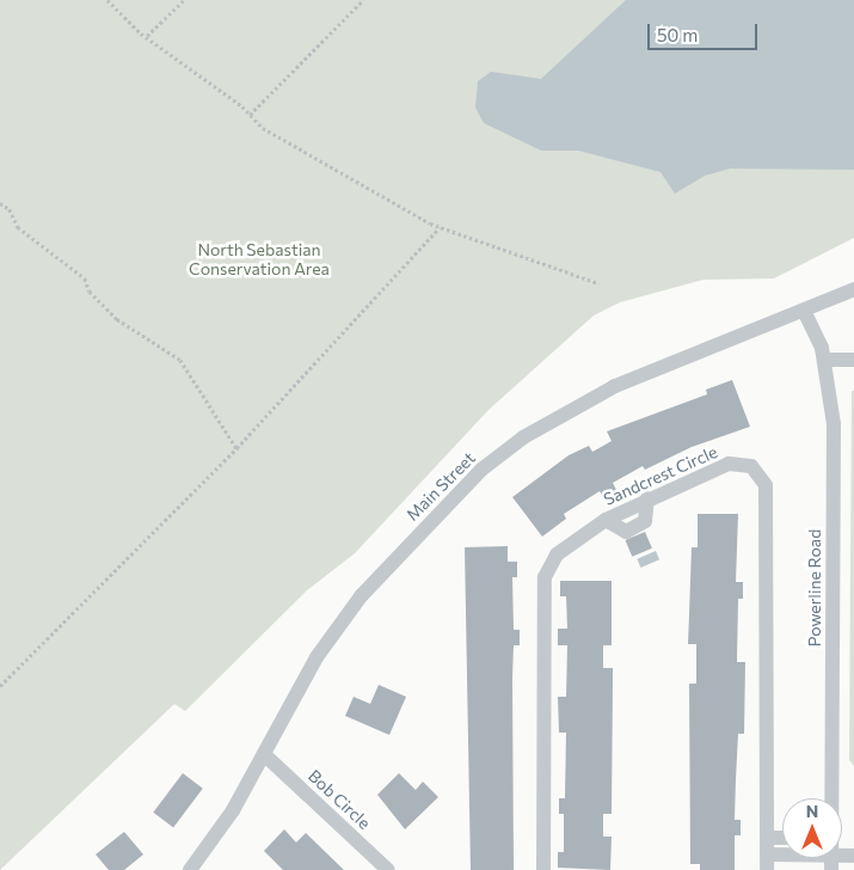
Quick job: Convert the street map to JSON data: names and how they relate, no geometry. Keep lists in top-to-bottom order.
{
  "streets": {
    "street": [
      "Sandcrest Circle",
      "Main Street",
      "Powerline Road",
      "Bob Circle"
    ]
  },
  "crossings": [
    ["Main Street", "Powerline Road"],
    ["Main Street", "Bob Circle"]
  ],
  "parks": ["North Sebastian Conservation Area"],
  "scale_bar": "50 m",
  "north": "top"
}
